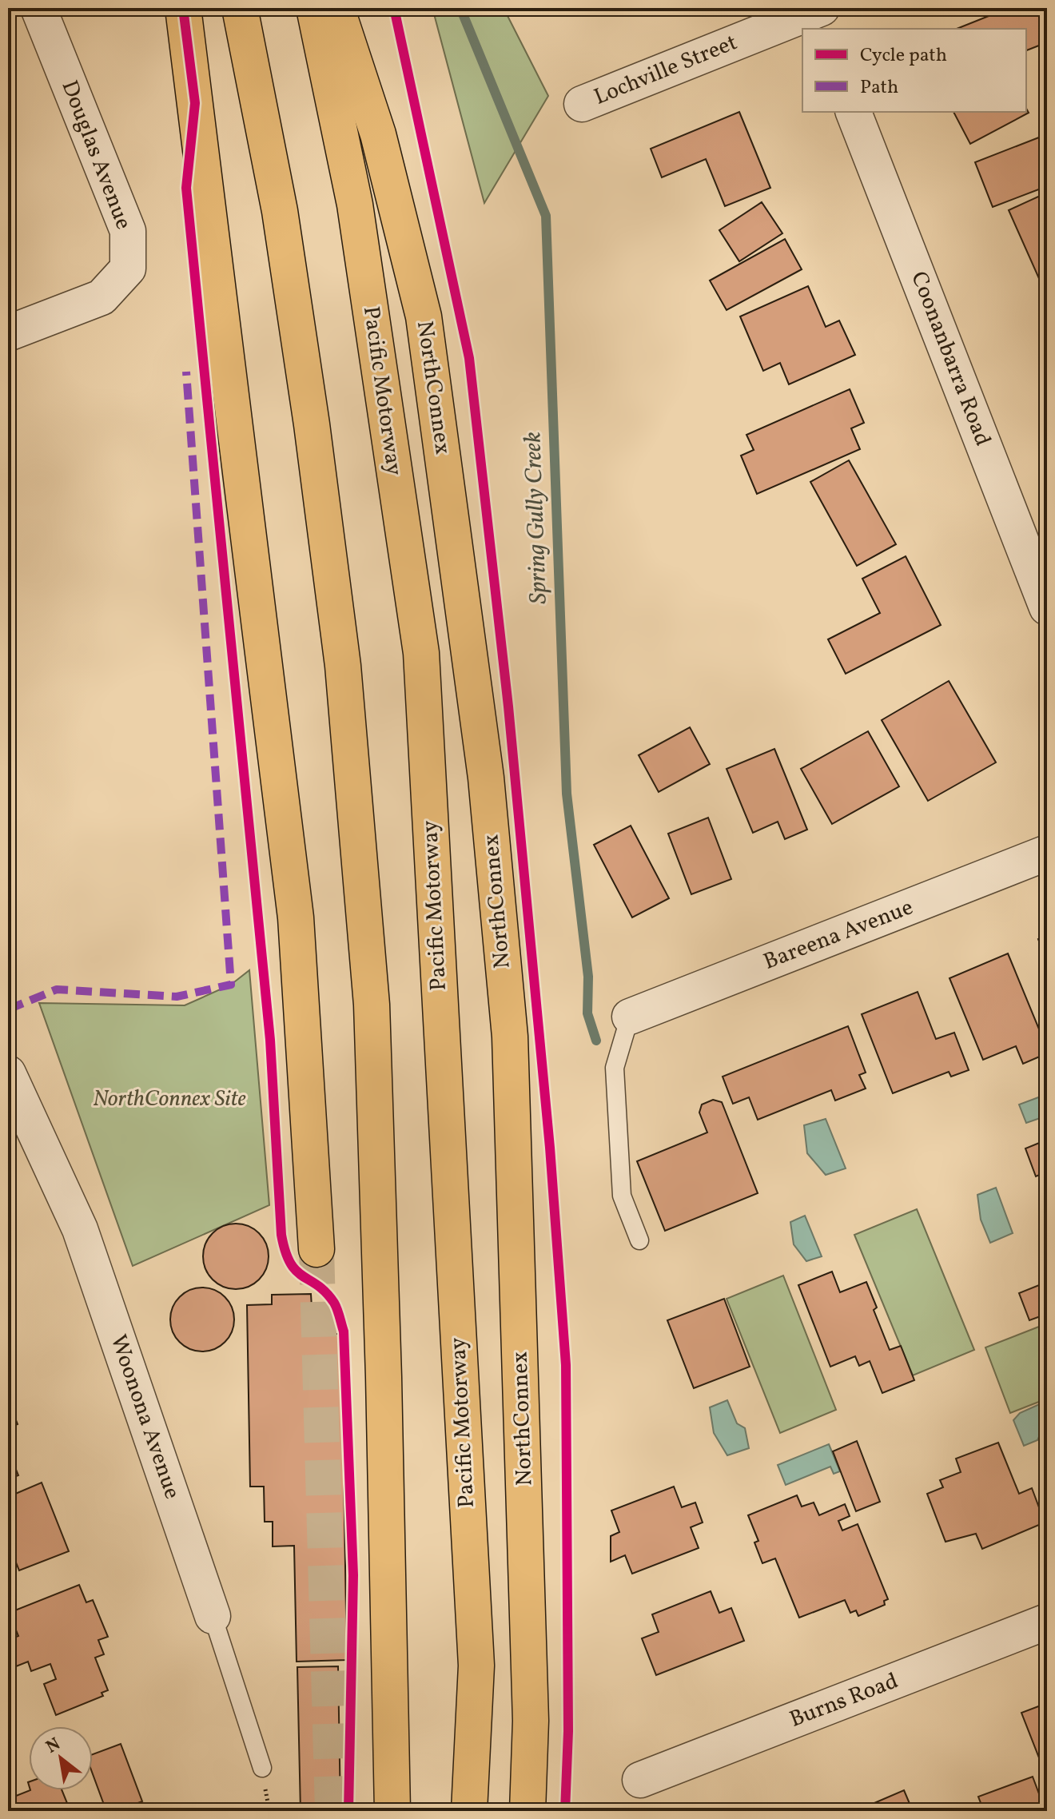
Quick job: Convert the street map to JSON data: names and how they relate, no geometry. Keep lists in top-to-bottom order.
{
  "streets": {
    "highway": ["NorthConnex", "Pacific Motorway"],
    "street": [
      "Lochville Street",
      "Douglas Avenue",
      "Coonanbarra Road",
      "Bareena Avenue",
      "Woonona Avenue",
      "Burns Road"
    ]
  },
  "water": ["Spring Gully Creek"],
  "parks": ["NorthConnex Site"],
  "legend": ["Cycle path", "Path"],
  "north": "top left"
}
